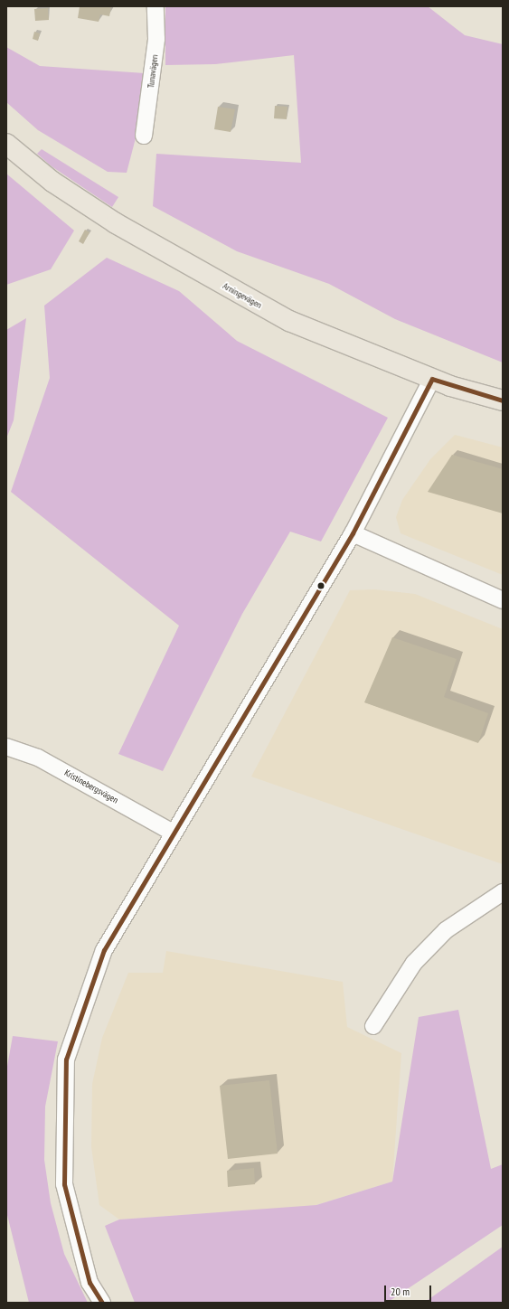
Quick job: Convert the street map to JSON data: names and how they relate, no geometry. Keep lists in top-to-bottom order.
{
  "streets": {
    "main road": ["Arningevägen"],
    "street": ["Tunavägen", "Kristinebergsvägen"]
  },
  "scale_bar": "20 m"
}
